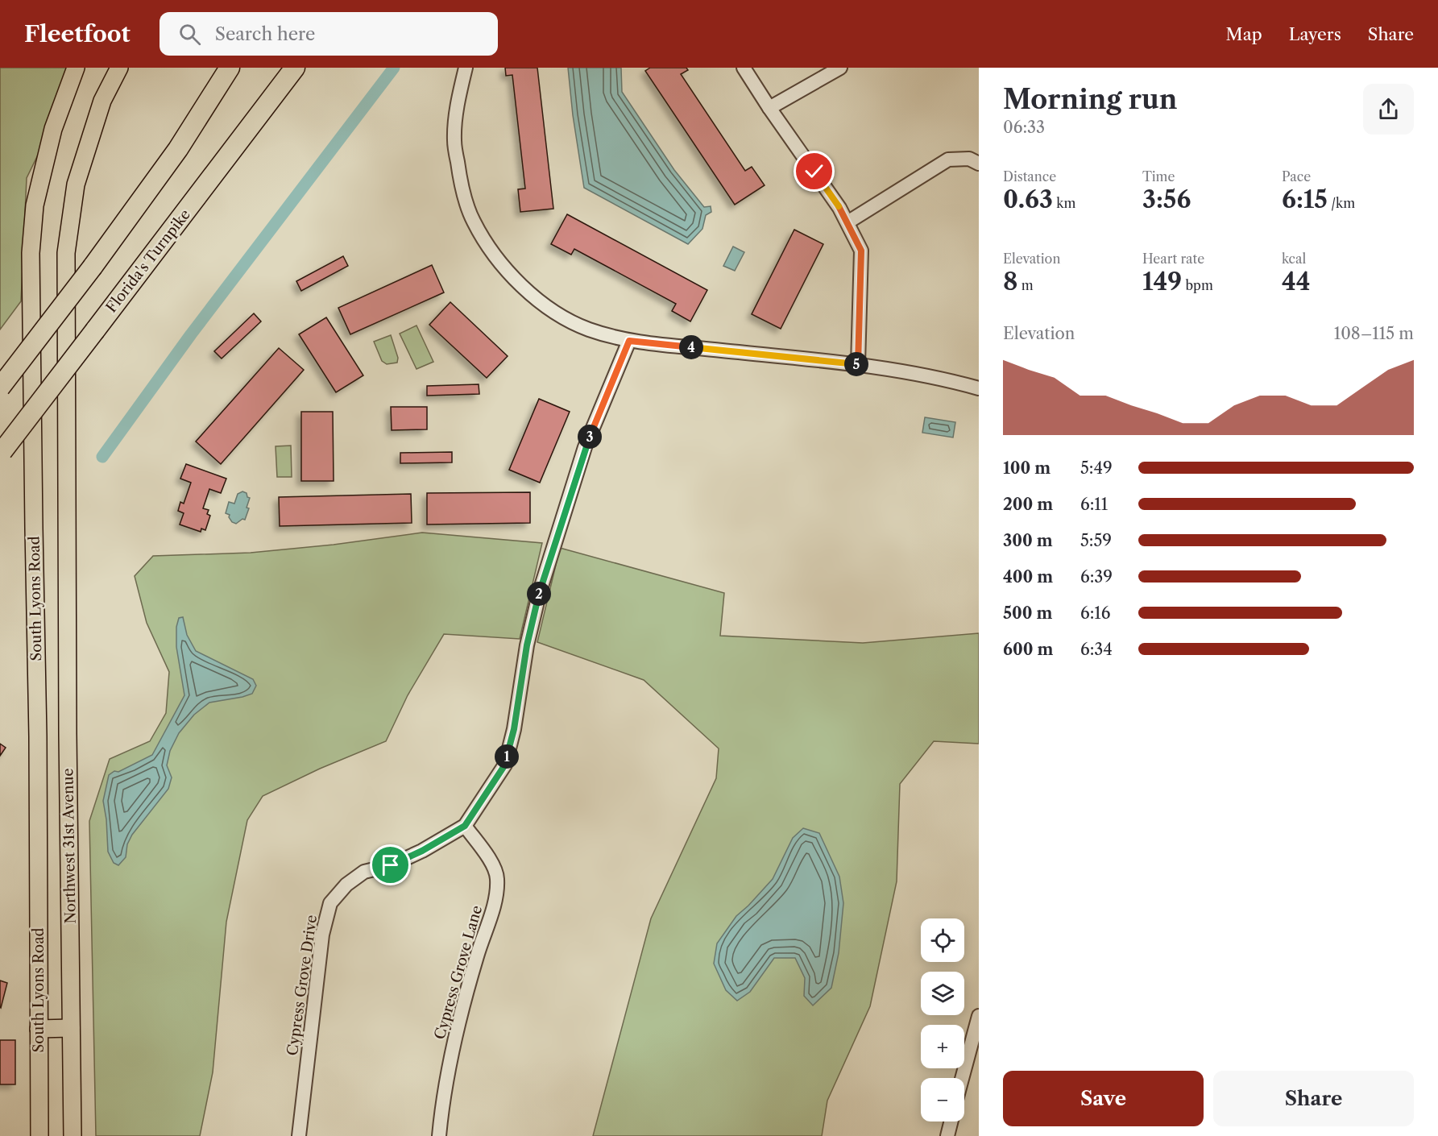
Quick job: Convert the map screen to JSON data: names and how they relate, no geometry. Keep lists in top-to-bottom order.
{
  "streets": {
    "highway": ["Florida's Turnpike"],
    "main road": ["South Lyons Road", "Northwest 31st Avenue"],
    "street": ["Cypress Grove Lane", "Cypress Grove Drive"]
  },
  "crossings": [
    ["Cypress Grove Lane", "Cypress Grove Drive"]
  ],
  "page": {
    "header": "Fleetfoot",
    "search": "Search here",
    "nav": ["Map", "Layers", "Share"],
    "heading": ["Morning run", "06:33"],
    "stats": [
      ["Distance", "0.63 km"],
      ["Time", "3:56"],
      ["Pace", "6:15 /km"],
      ["Elevation", "8 m"],
      ["Heart rate", "149 bpm"],
      ["kcal", "44"]
    ],
    "chart": ["Elevation", "108–115 m"],
    "pins": [
      "4",
      "5",
      "3",
      "2",
      "1"
    ],
    "list": [
      {
        "name": "100 m",
        "note": "5:49"
      },
      {
        "name": "200 m",
        "note": "6:11"
      },
      {
        "name": "300 m",
        "note": "5:59"
      },
      {
        "name": "400 m",
        "note": "6:39"
      },
      {
        "name": "500 m",
        "note": "6:16"
      },
      {
        "name": "600 m",
        "note": "6:34"
      }
    ],
    "map_buttons": ["+", "−"],
    "buttons": ["Save", "Share"]
  }
}
